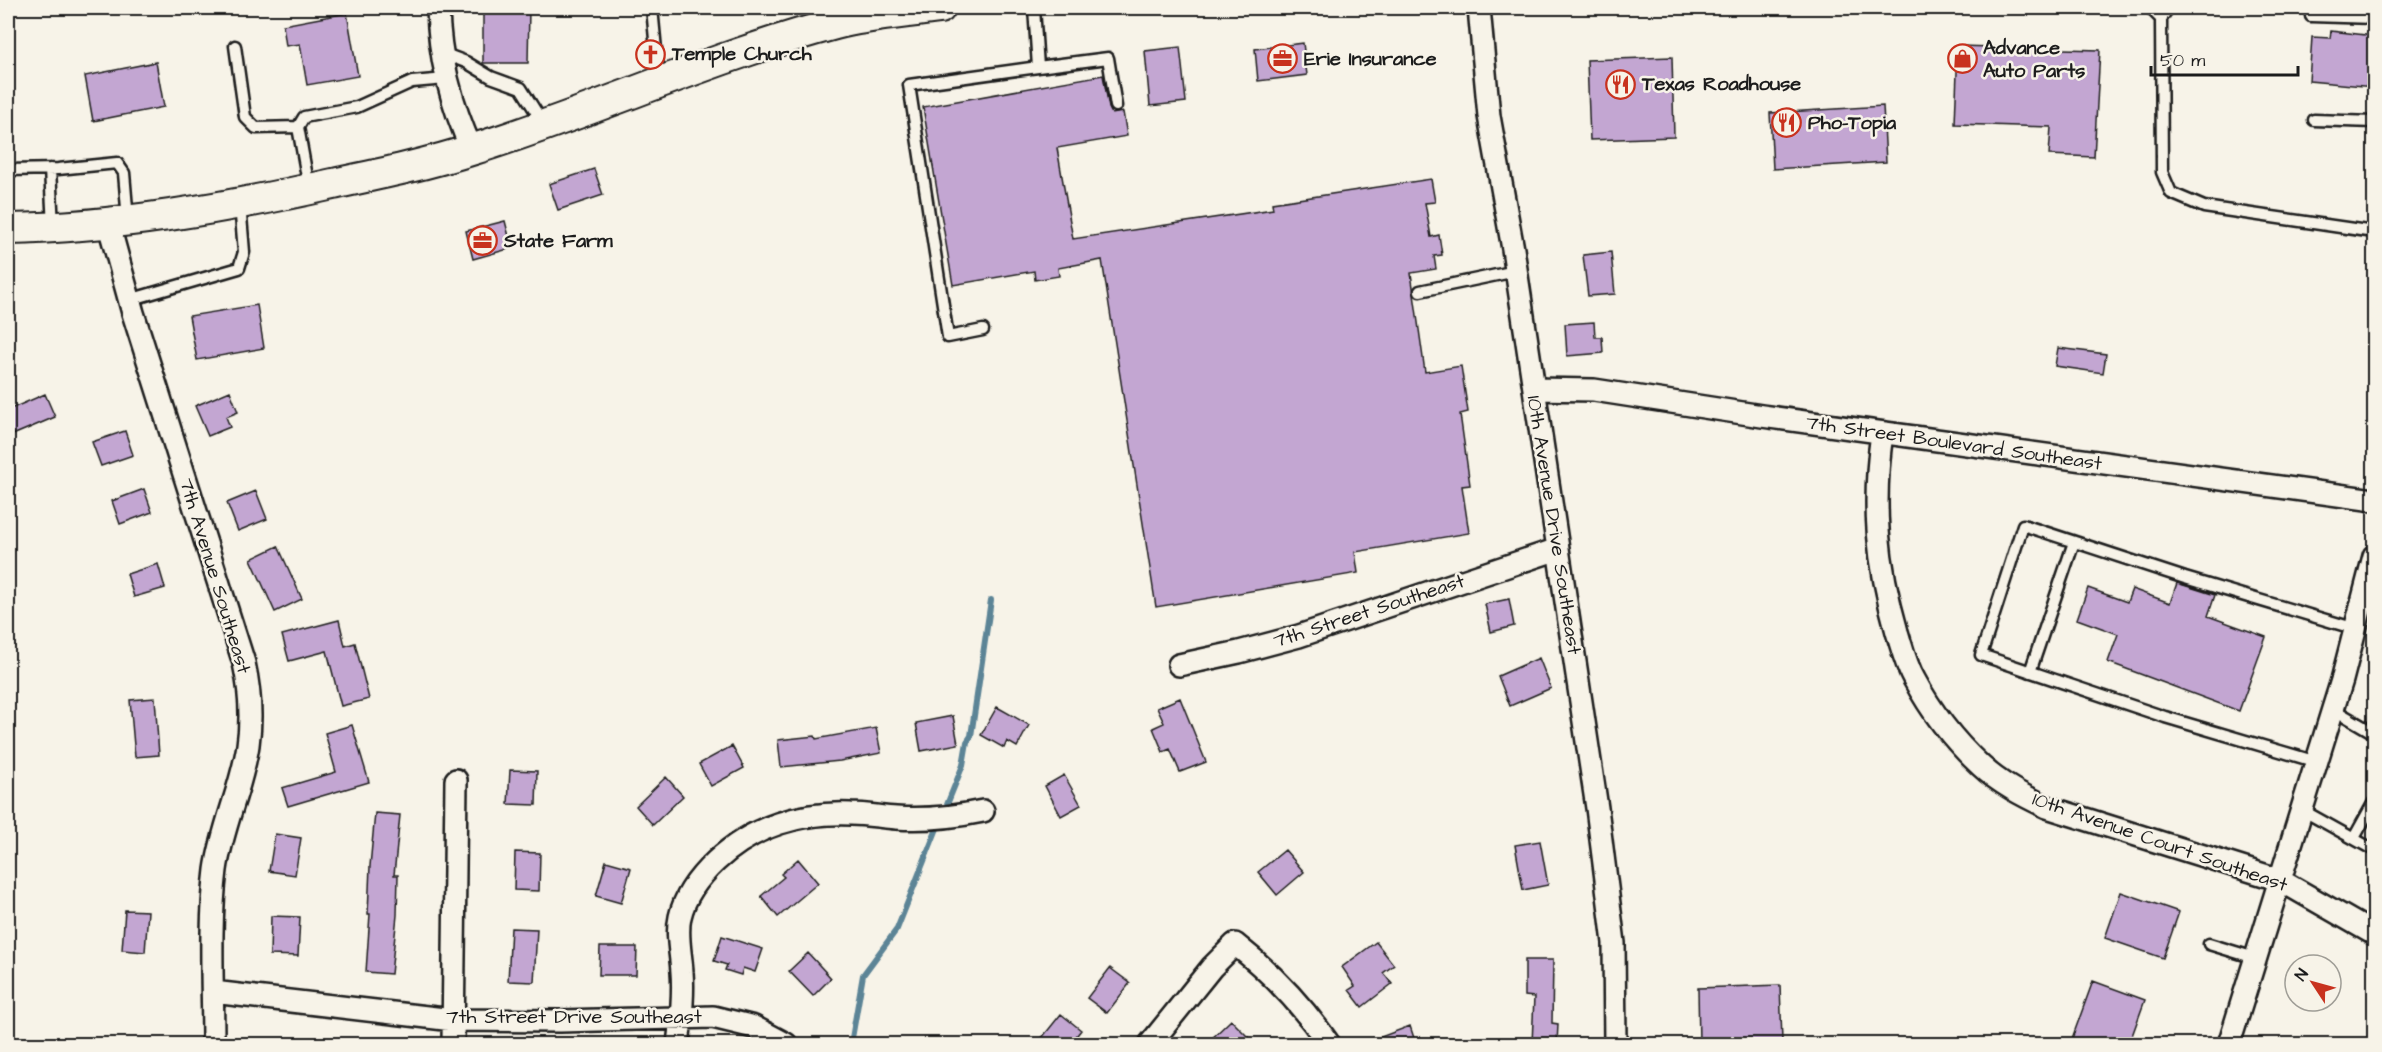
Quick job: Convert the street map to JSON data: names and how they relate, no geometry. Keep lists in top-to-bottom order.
{
  "streets": {
    "street": [
      "7th Street Boulevard Southeast",
      "10th Avenue Drive Southeast",
      "7th Avenue Southeast",
      "7th Street Southeast",
      "10th Avenue Court Southeast",
      "7th Street Drive Southeast"
    ]
  },
  "crossings": [
    ["7th Street Boulevard Southeast", "10th Avenue Drive Southeast"],
    ["7th Street Boulevard Southeast", "10th Avenue Court Southeast"],
    ["10th Avenue Drive Southeast", "7th Street Southeast"],
    ["7th Avenue Southeast", "7th Street Drive Southeast"]
  ],
  "places": {
    "church": ["Temple Church"],
    "office": ["Erie Insurance", "State Farm"],
    "shop": ["Advance Auto Parts"],
    "restaurant": ["Texas Roadhouse", "Pho-Topia"]
  },
  "scale_bar": "50 m",
  "north": "top left"
}
